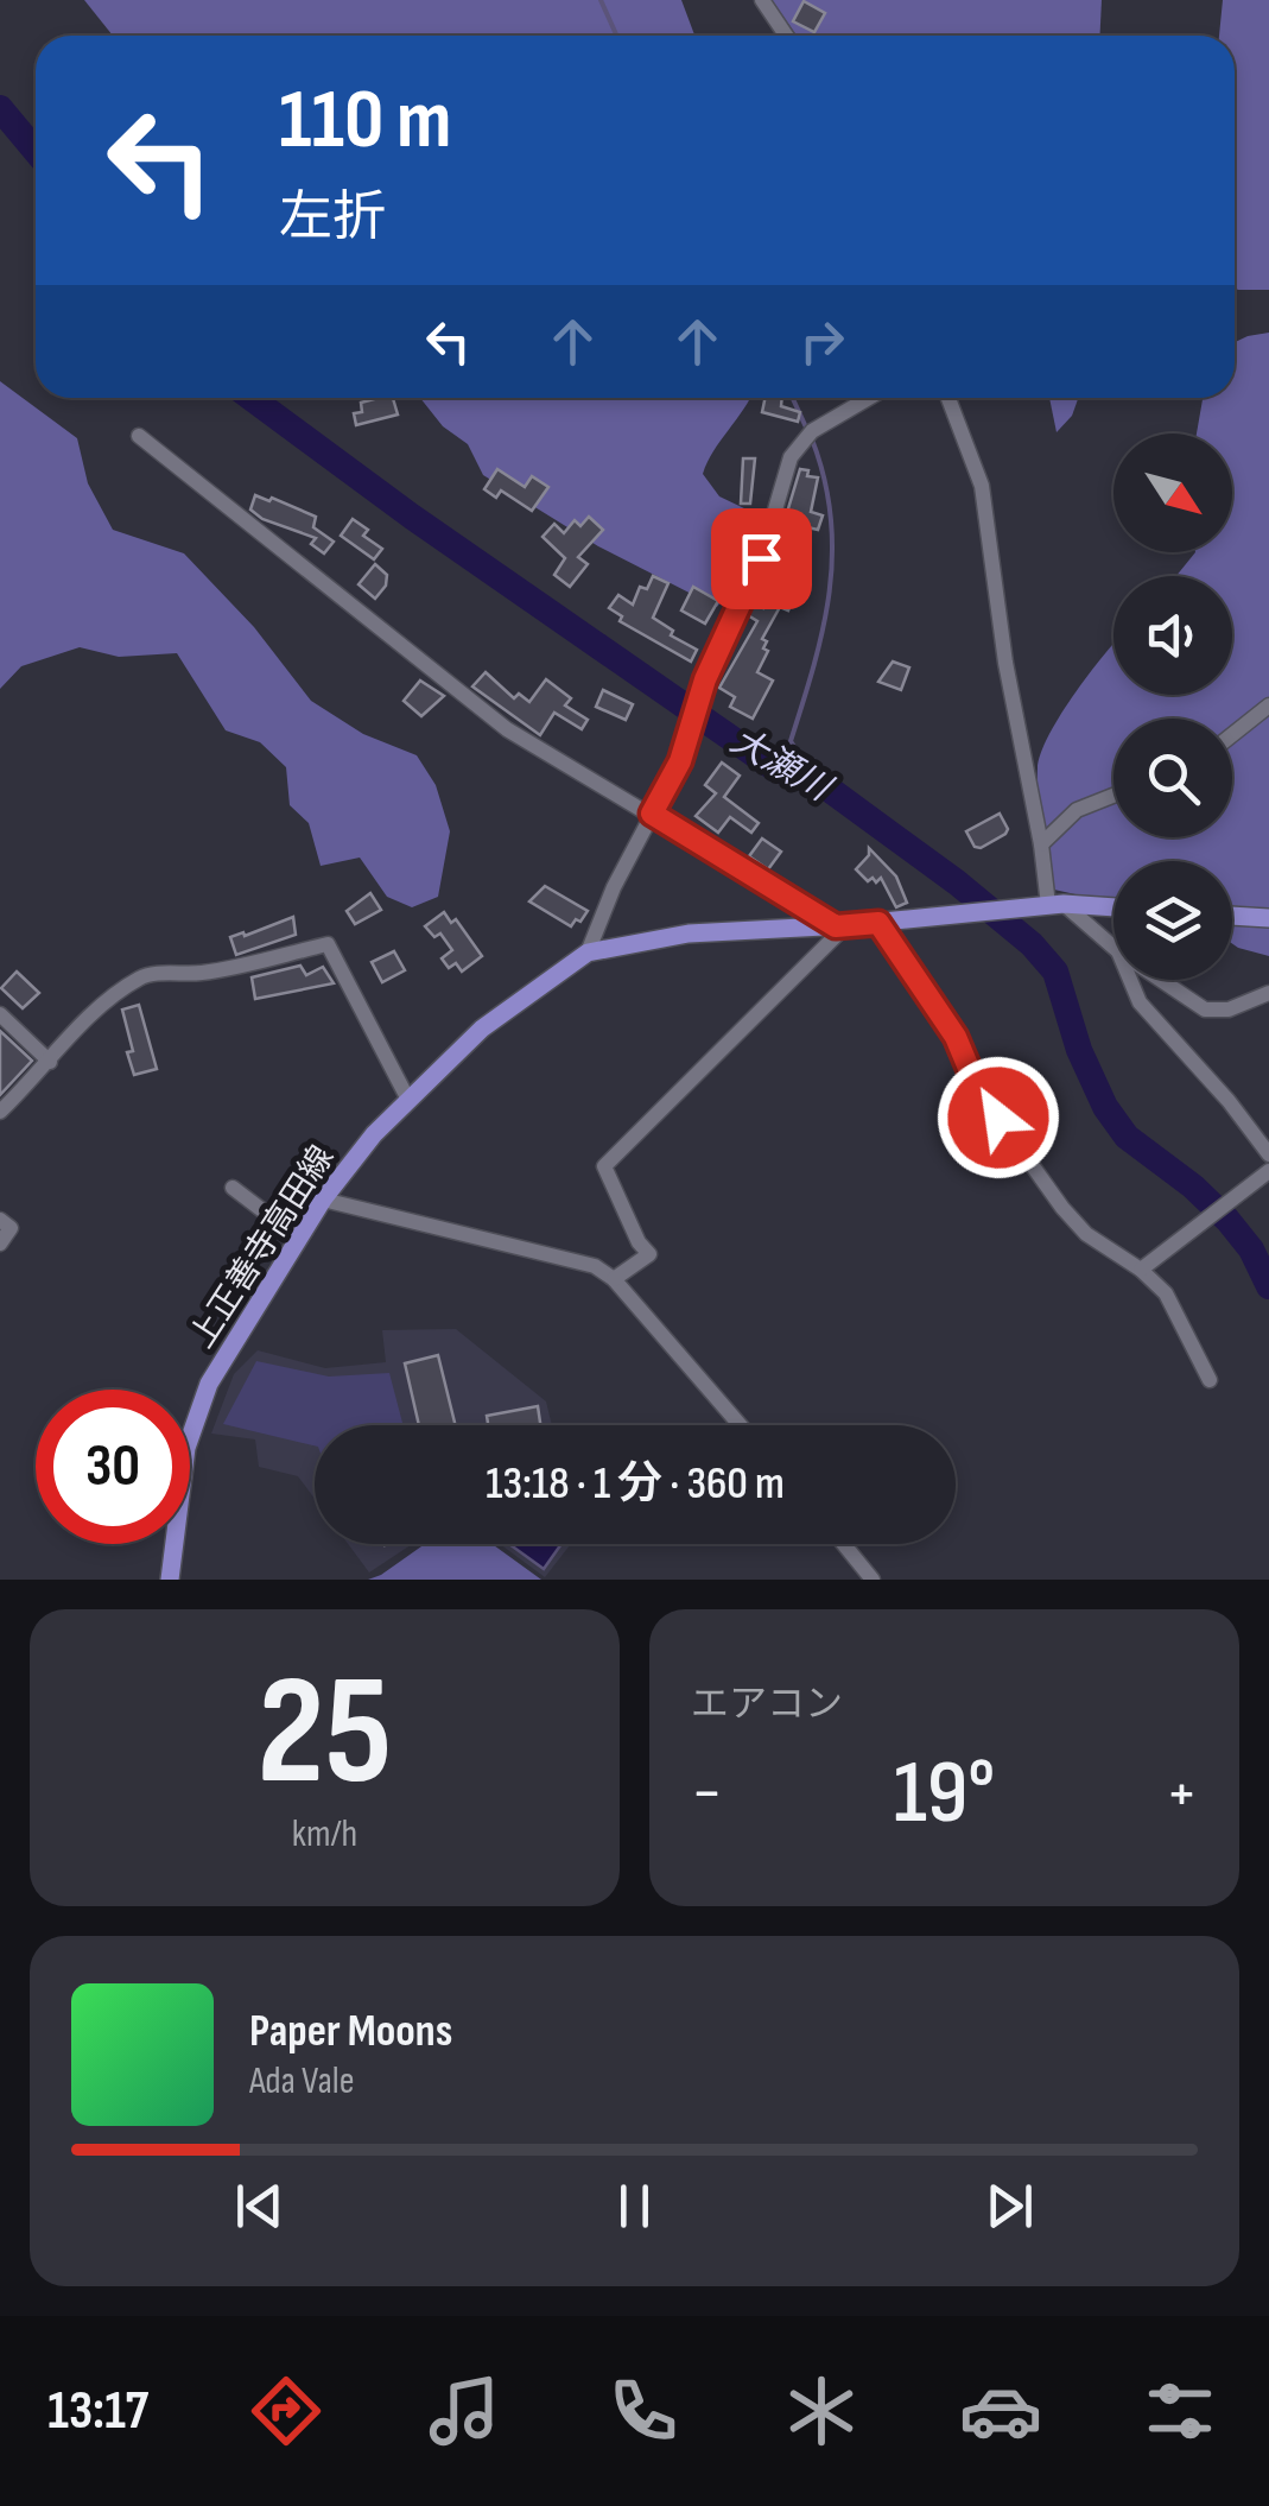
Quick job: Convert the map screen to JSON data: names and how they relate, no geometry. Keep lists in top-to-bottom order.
{
  "streets": {
    "main road": ["上正善寺高田線"]
  },
  "water": ["大瀬川"],
  "north": "bottom right",
  "page": {
    "turn": ["110 m", "左折"],
    "limit": "30",
    "trip": "13:18 · 1 分 · 360 m",
    "tile": [
      ["25", "km/h"],
      "エアコン"
    ],
    "heat": ["−", "19°", "+"],
    "song": ["Paper Moons", "Ada Vale"],
    "tabs": "13:17"
  }
}
